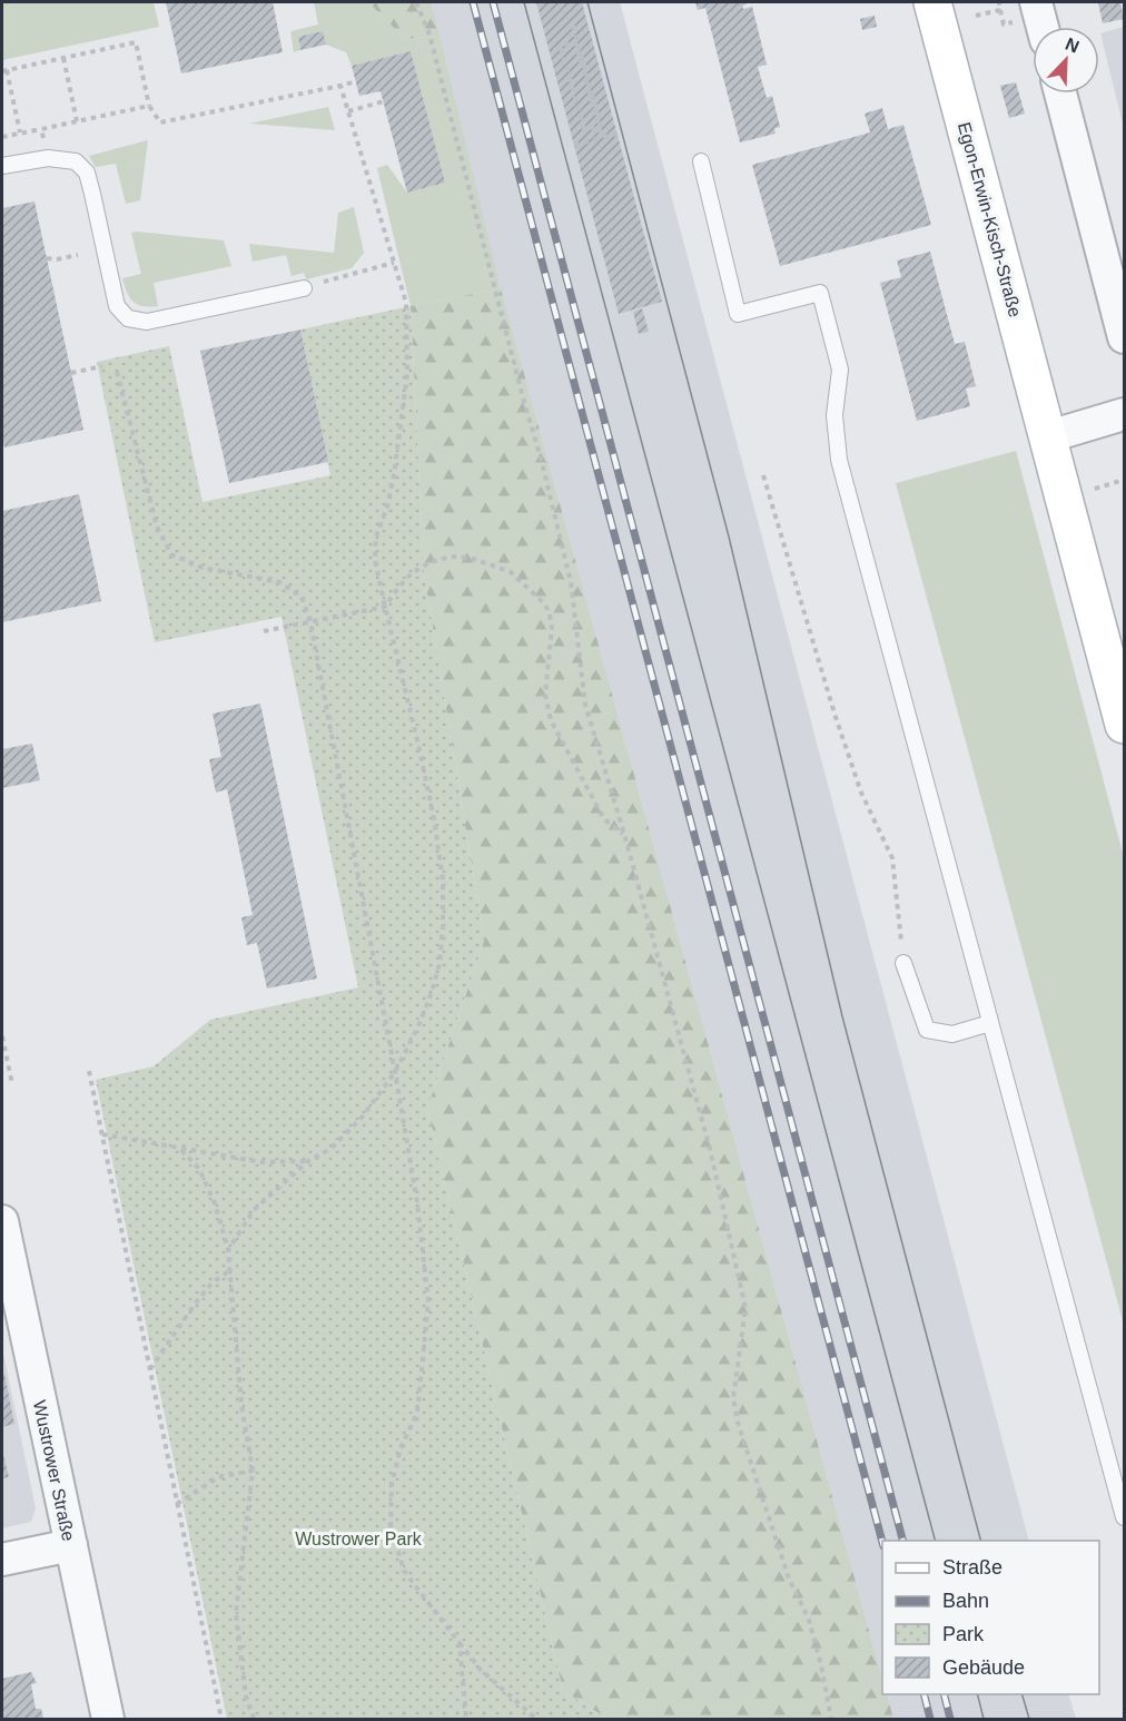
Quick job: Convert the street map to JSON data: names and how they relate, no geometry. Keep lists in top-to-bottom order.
{
  "streets": {
    "street": ["Egon-Erwin-Kisch-Straße", "Wustrower Straße"]
  },
  "parks": ["Wustrower Park"],
  "legend": [
    "Straße",
    "Bahn",
    "Park",
    "Gebäude"
  ],
  "north": "top right"
}
